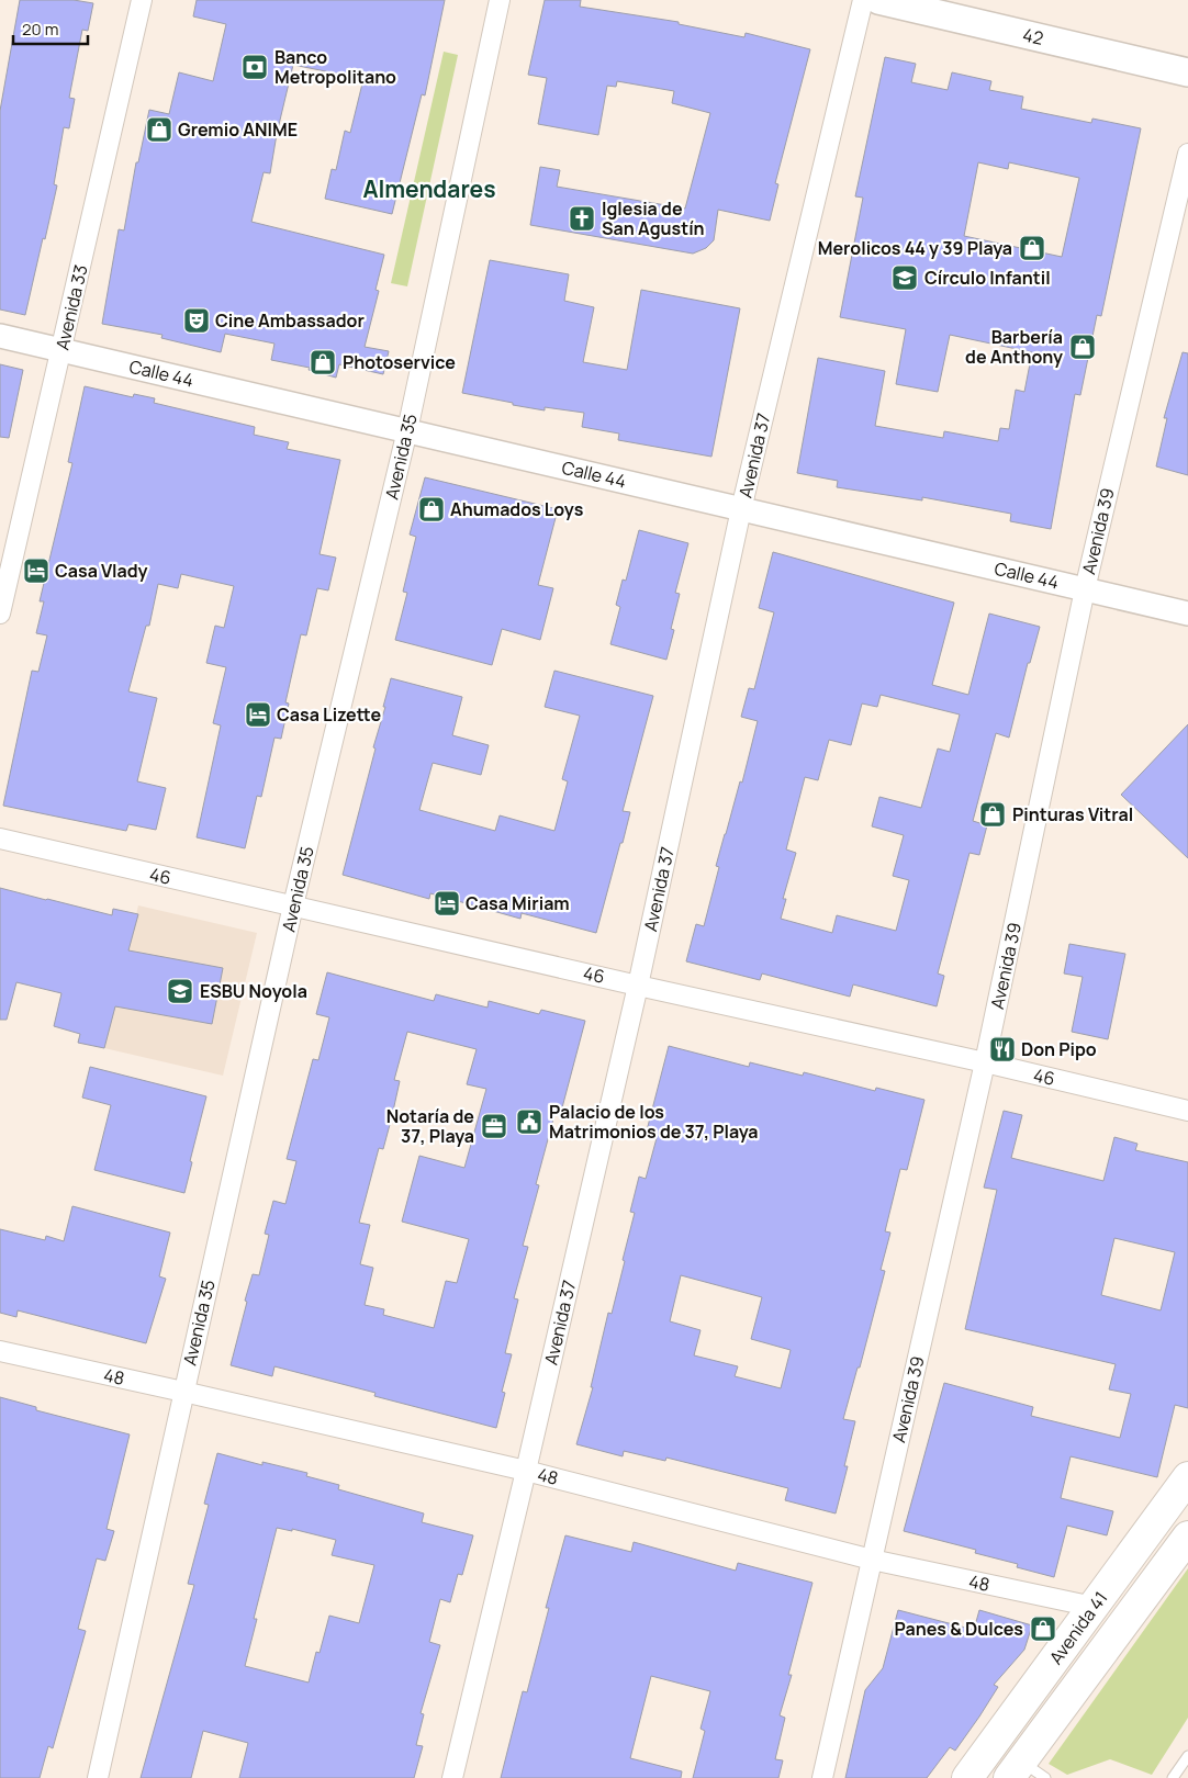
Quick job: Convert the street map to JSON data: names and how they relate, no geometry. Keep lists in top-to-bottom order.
{
  "streets": {
    "main road": ["42", "Avenida 41"],
    "street": [
      "Avenida 33",
      "Calle 44",
      "Avenida 37",
      "Avenida 35",
      "Avenida 39",
      "46",
      "48"
    ]
  },
  "crossings": [
    ["Avenida 33", "Calle 44"],
    ["Calle 44", "Avenida 37"],
    ["Calle 44", "Avenida 35"],
    ["Calle 44", "Avenida 39"],
    ["Avenida 37", "46"],
    ["Avenida 37", "48"],
    ["Avenida 35", "46"],
    ["Avenida 35", "48"],
    ["Avenida 39", "46"],
    ["Avenida 39", "48"],
    ["48", "Avenida 41"]
  ],
  "districts": ["Almendares"],
  "places": {
    "bank": ["Banco Metropolitano"],
    "shop": [
      "Gremio ANIME",
      "Merolicos 44 y 39 Playa",
      "Barbería de Anthony",
      "Photoservice",
      "Ahumados Loys",
      "Pinturas Vitral",
      "Panes & Dulces"
    ],
    "church": ["Iglesia de San Agustín"],
    "school or university": ["Círculo Infantil", "ESBU Noyola"],
    "theatre": ["Cine Ambassador"],
    "hotel": ["Casa Vlady", "Casa Lizette", "Casa Miriam"],
    "restaurant": ["Don Pipo"],
    "public building": ["Palacio de los Matrimonios de 37, Playa"],
    "office": ["Notaría de 37, Playa"]
  },
  "scale_bar": "20 m"
}
